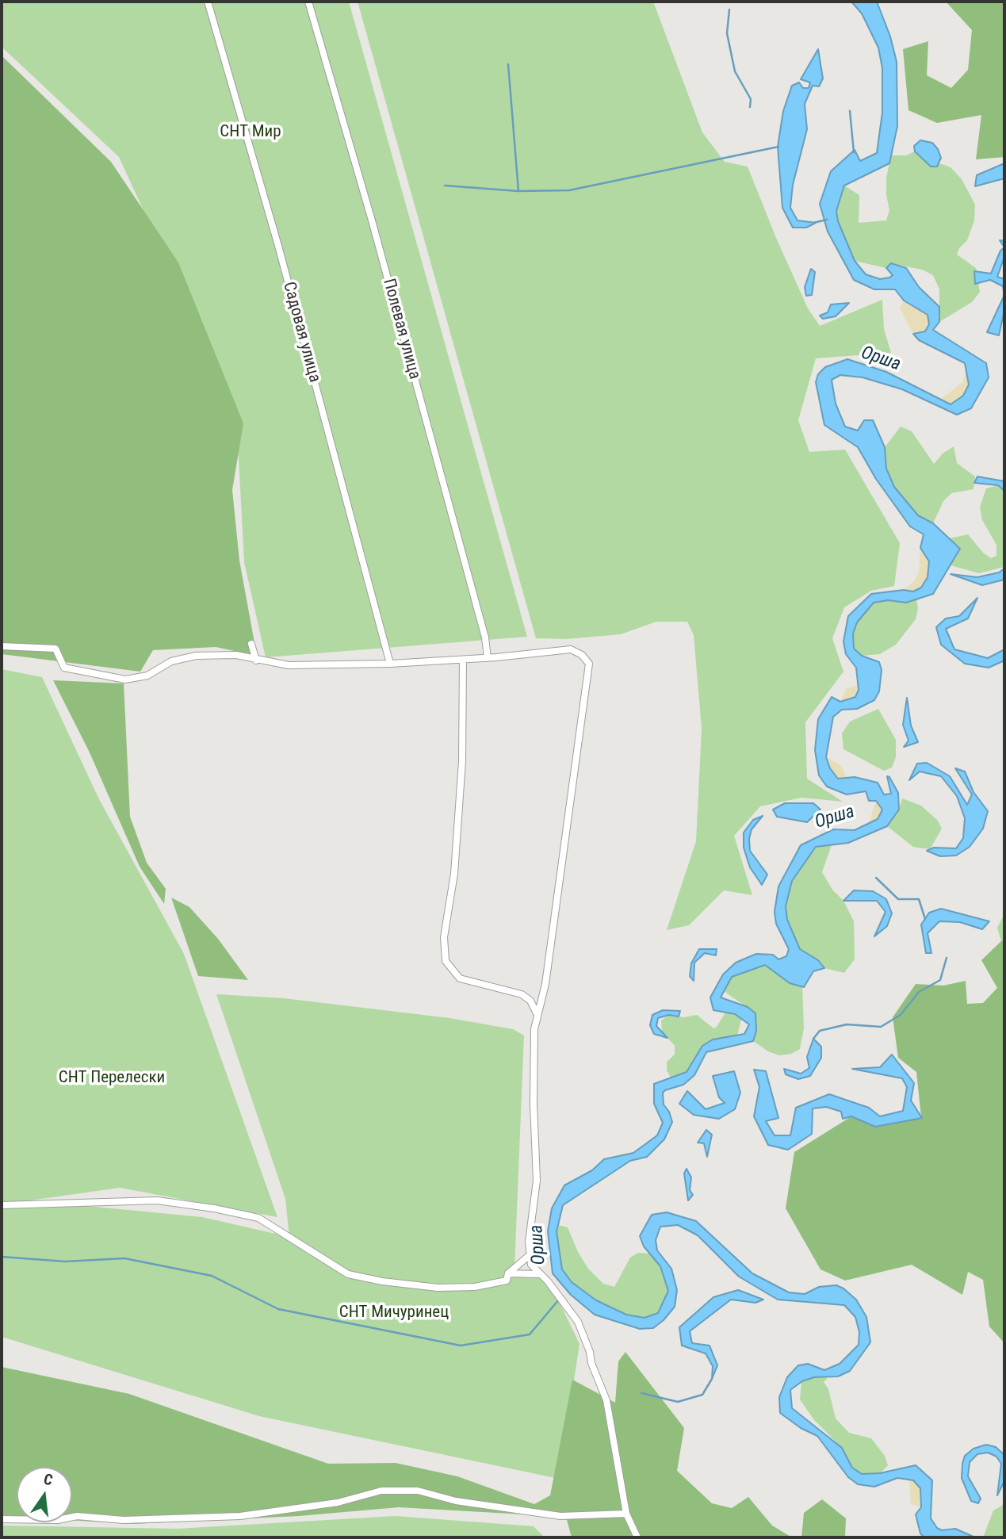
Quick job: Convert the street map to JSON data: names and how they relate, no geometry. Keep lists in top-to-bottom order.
{
  "streets": {
    "street": ["Полевая улица", "Садовая улица"]
  },
  "water": ["Орша"],
  "parks": ["СНТ Мир", "СНТ Перелески", "СНТ Мичуринец"],
  "north": "top"
}
